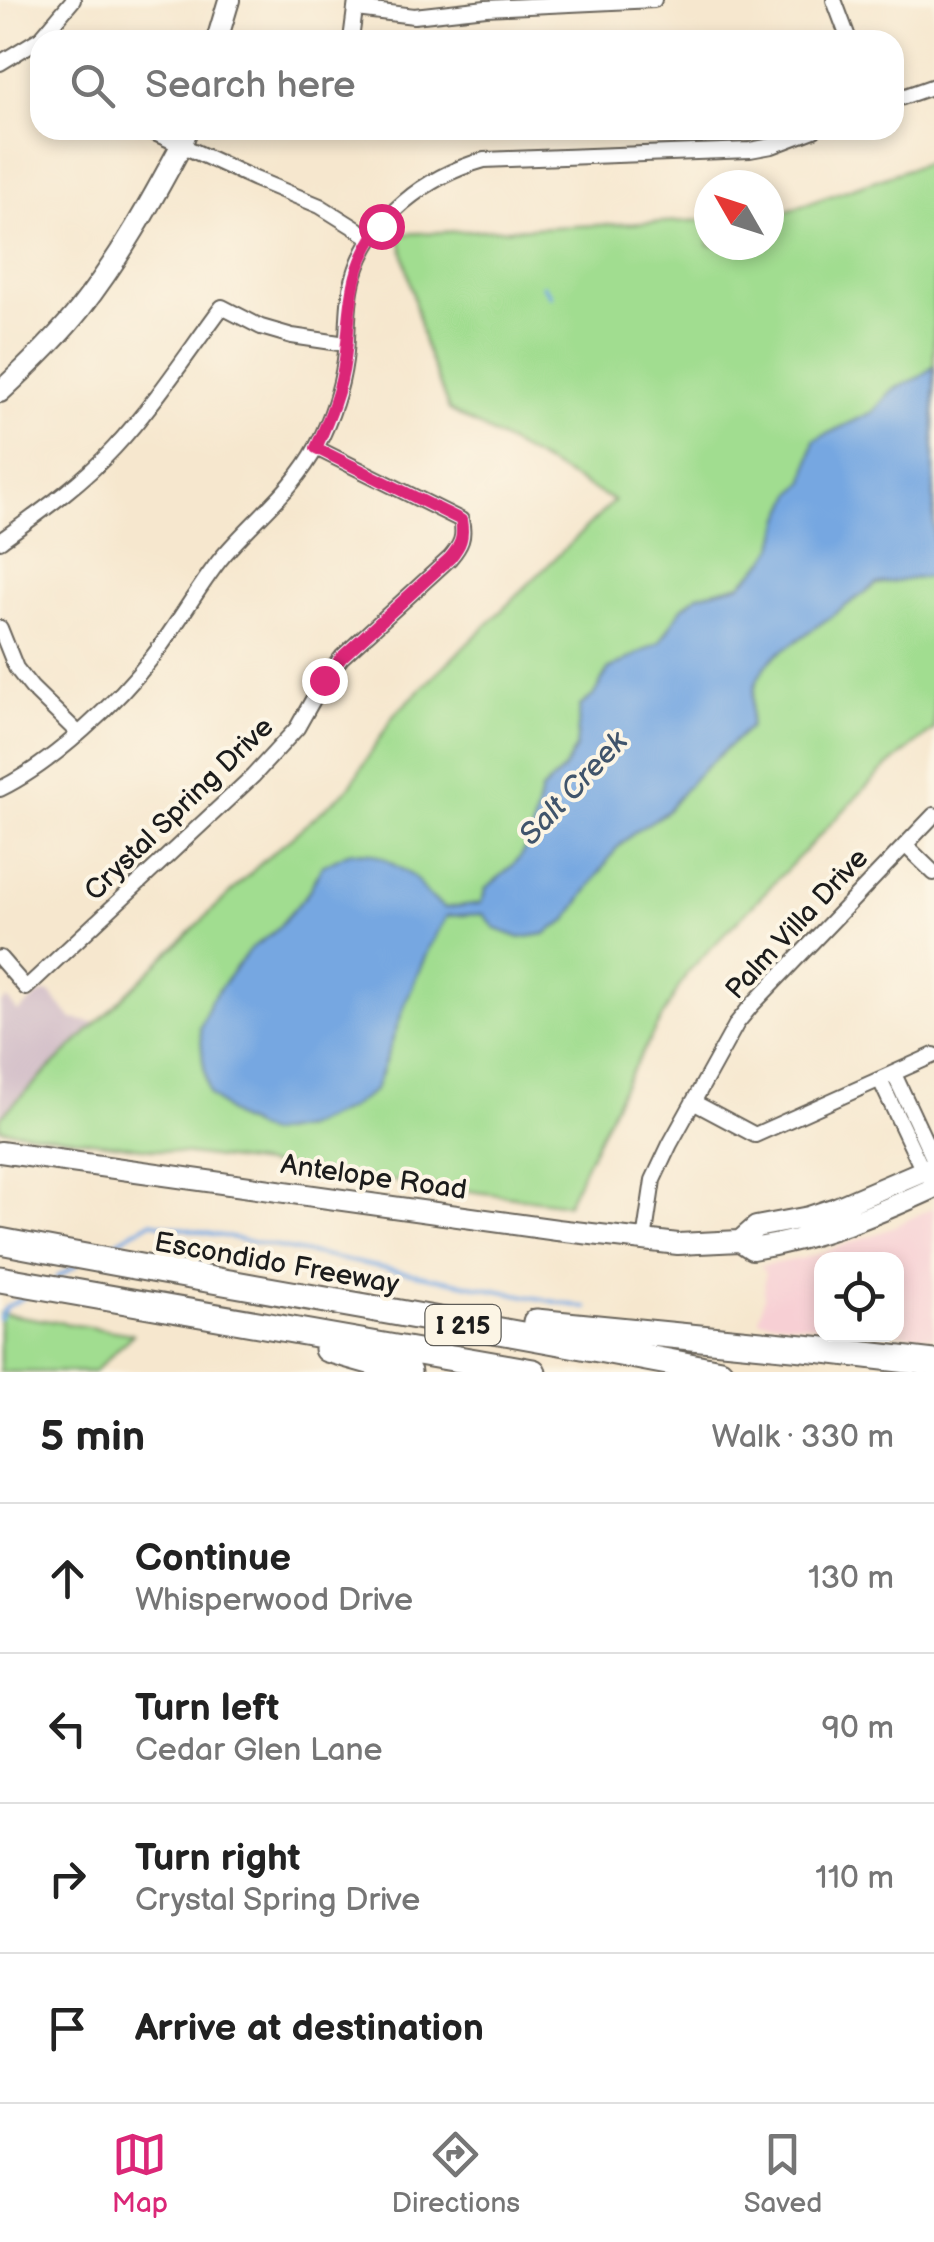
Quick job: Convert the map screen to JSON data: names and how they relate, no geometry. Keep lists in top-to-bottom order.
{
  "streets": {
    "highway": ["Escondido Freeway", "I 215"],
    "street": ["Crystal Spring Drive", "Palm Villa Drive", "Antelope Road"]
  },
  "crossings": [
    ["Palm Villa Drive", "Antelope Road"]
  ],
  "water": ["Salt Creek"],
  "north": "top left",
  "page": {
    "search": "Search here",
    "heading": ["5 min", "Walk · 330 m"],
    "list": [
      ["Continue", "Whisperwood Drive", "130 m"],
      ["Turn left", "Cedar Glen Lane", "90 m"],
      ["Turn right", "Crystal Spring Drive", "110 m"],
      "Arrive at destination"
    ],
    "nav": ["Map", "Directions", "Saved"]
  }
}
